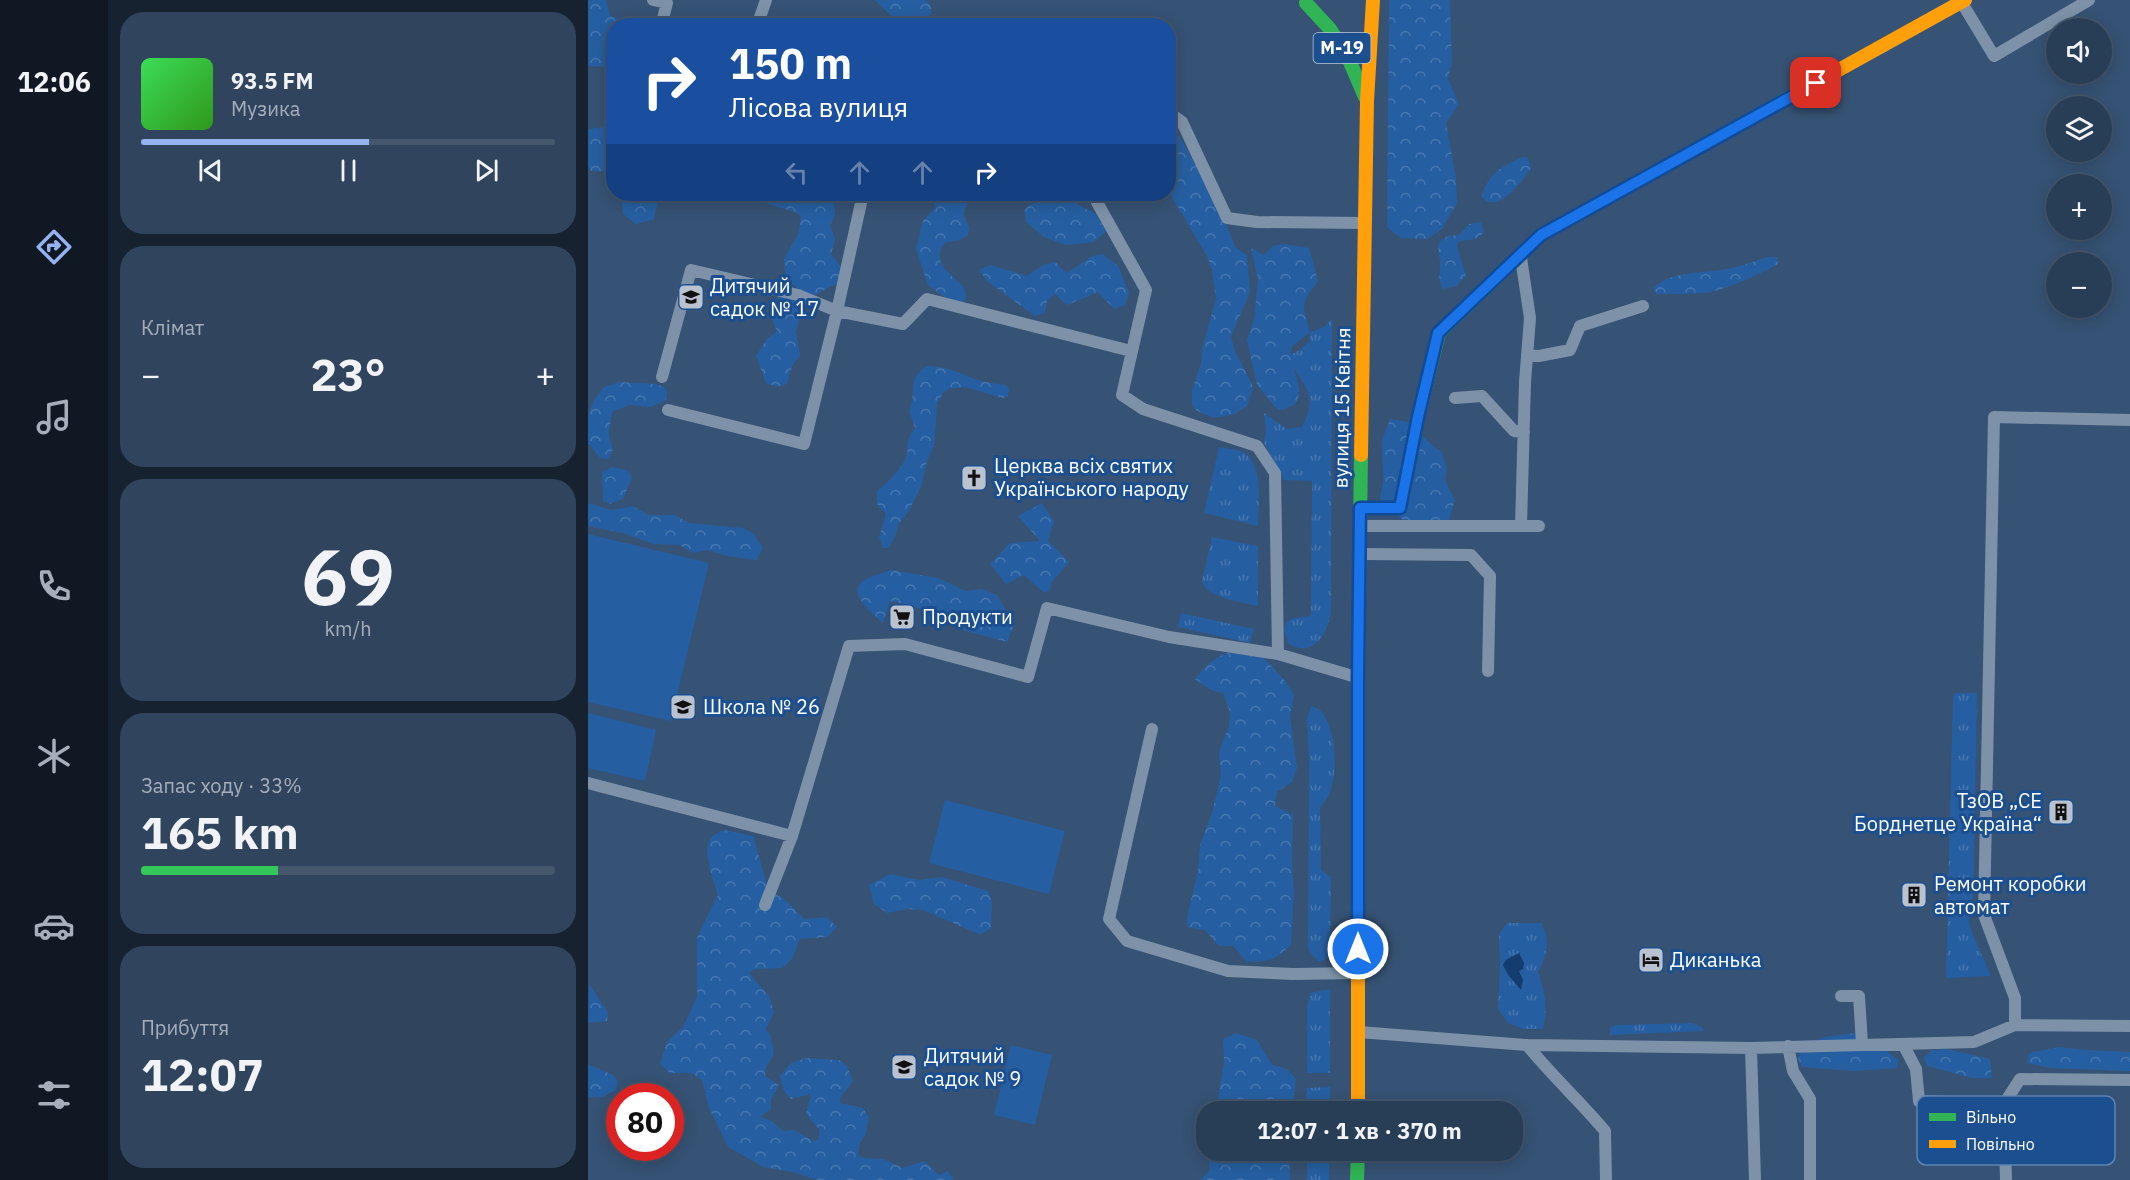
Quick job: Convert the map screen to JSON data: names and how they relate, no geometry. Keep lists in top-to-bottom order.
{
  "streets": {
    "main road": ["М-19", "вулиця 15 Квітня"]
  },
  "crossings": [
    ["М-19", "вулиця 15 Квітня"]
  ],
  "places": {
    "school or university": ["Дитячий садок № 17", "Школа № 26", "Дитячий садок № 9"],
    "church": ["Церква всіх святих Українського народу"],
    "supermarket": ["Продукти"],
    "building": ["ТзОВ „СЕ Борднетце Україна“", "Ремонт коробки автомат"],
    "hotel": ["Диканька"]
  },
  "legend": ["Вільно", "Повільно"],
  "page": {
    "tabs": "12:06",
    "map_buttons": ["+", "−"],
    "turn": ["150 m", "Лісова вулиця"],
    "song": ["93.5 FM", "Музика"],
    "tile": [
      "Клімат",
      ["69", "km/h"],
      ["Запас ходу · 33%", "165 km"],
      ["Прибуття", "12:07"]
    ],
    "heat": ["−", "23°", "+"],
    "limit": "80",
    "trip": "12:07 · 1 хв · 370 m"
  }
}
